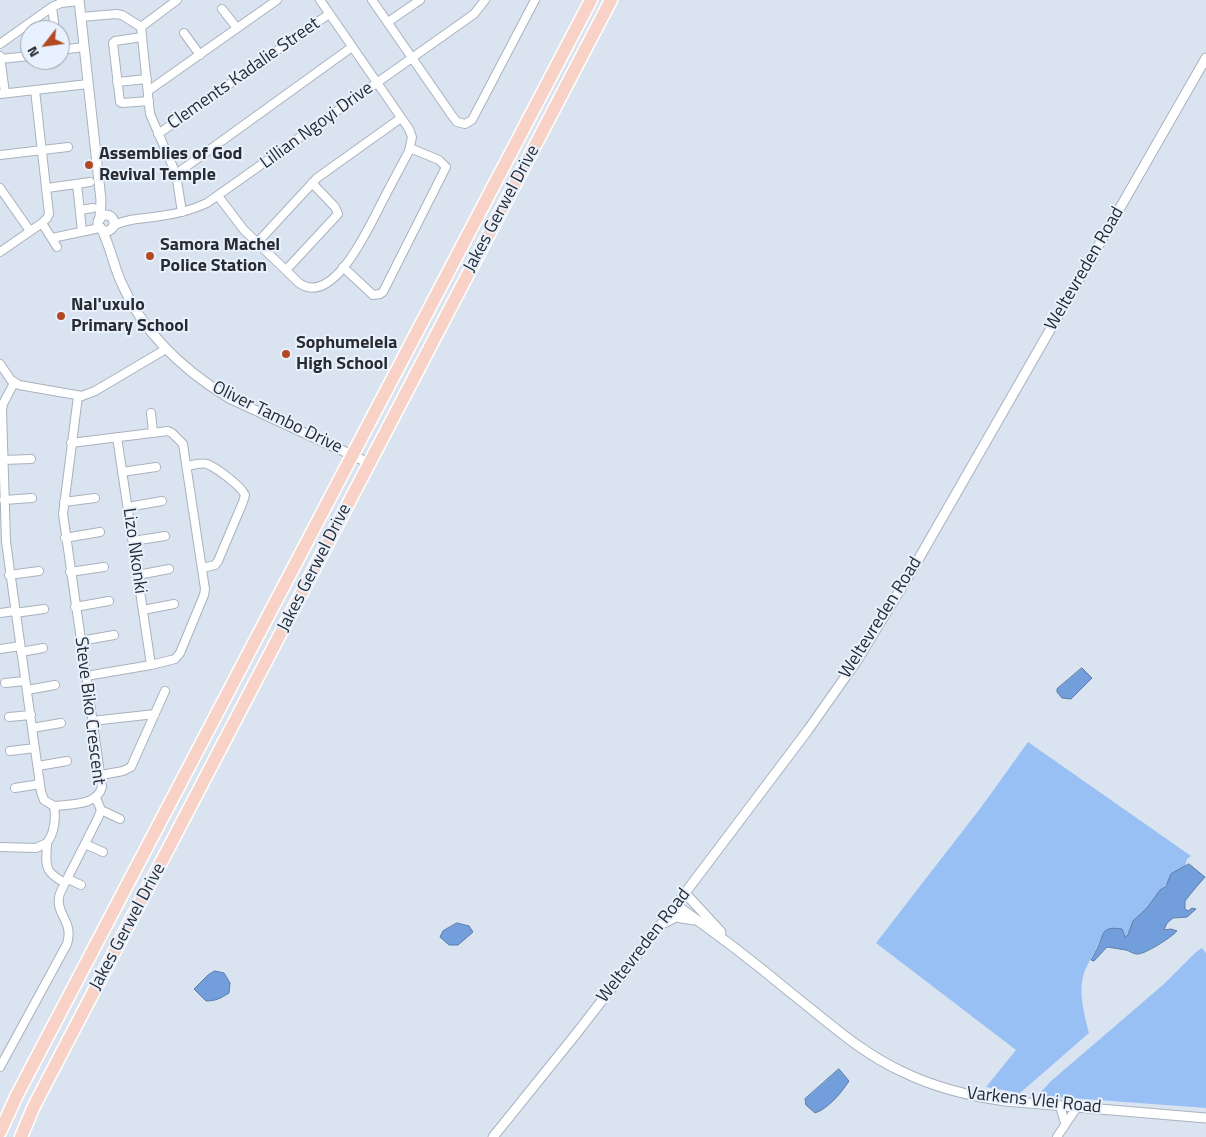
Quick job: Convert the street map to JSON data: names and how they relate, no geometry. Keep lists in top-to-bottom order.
{
  "streets": {
    "highway": ["Jakes Gerwel Drive"],
    "street": [
      "Clements Kadalie Street",
      "Lillian Ngoyi Drive",
      "Weltevreden Road",
      "Oliver Tambo Drive",
      "Lizo Nkonki",
      "Steve Biko Crescent",
      "Varkens Vlei Road"
    ]
  },
  "crossings": [
    ["Lillian Ngoyi Drive", "Oliver Tambo Drive"],
    ["Jakes Gerwel Drive", "Oliver Tambo Drive"],
    ["Weltevreden Road", "Varkens Vlei Road"]
  ],
  "places": [
    "Assemblies of God Revival Temple",
    "Samora Machel Police Station",
    "Nal'uxulo Primary School",
    "Sophumelela High School"
  ],
  "north": "bottom left"
}
